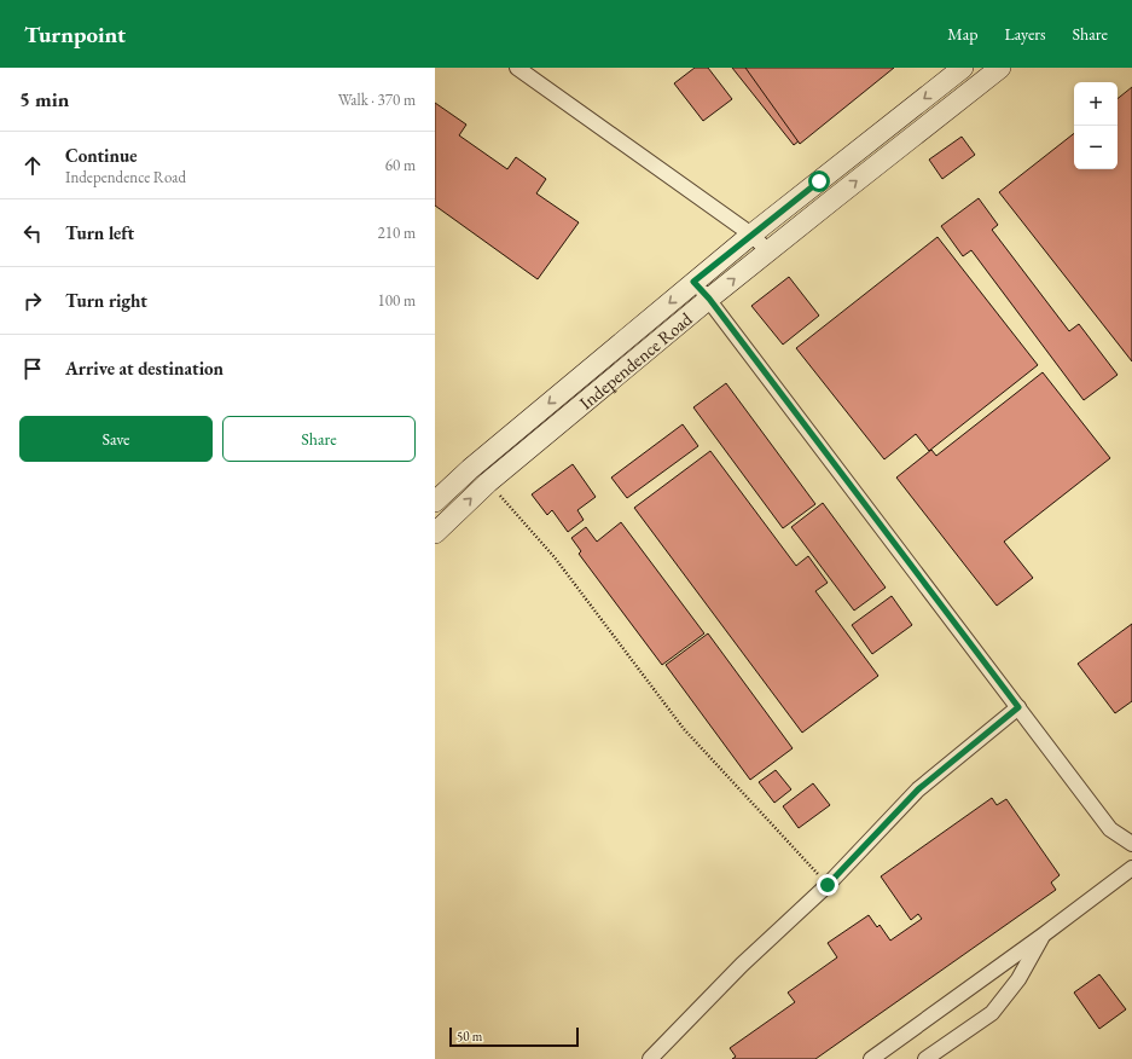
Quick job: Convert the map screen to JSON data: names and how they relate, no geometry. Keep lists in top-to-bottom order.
{
  "streets": {
    "main road": ["Independence Road"]
  },
  "scale_bar": "50 m",
  "page": {
    "header": "Turnpoint",
    "nav": ["Map", "Layers", "Share"],
    "heading": ["5 min", "Walk · 370 m"],
    "map_buttons": ["+", "−"],
    "list": [
      ["Continue", "Independence Road", "60 m"],
      ["Turn left", "210 m"],
      ["Turn right", "100 m"],
      "Arrive at destination"
    ],
    "buttons": ["Save", "Share"],
    "scale": "50 m"
  }
}
